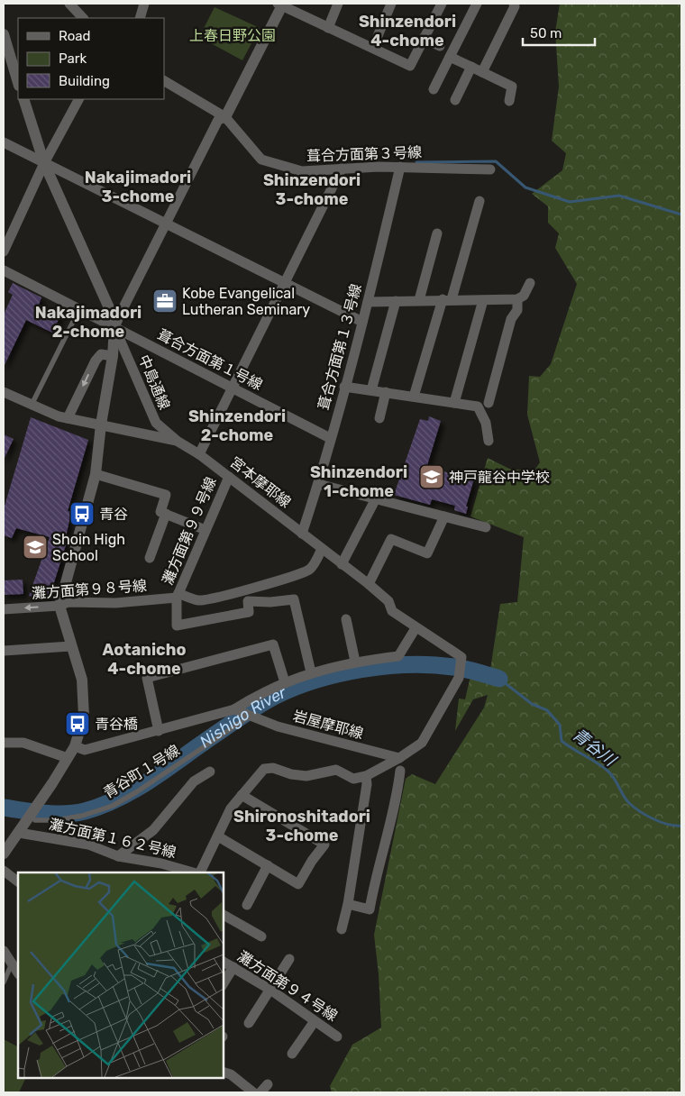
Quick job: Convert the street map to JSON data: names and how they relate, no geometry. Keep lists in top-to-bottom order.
{
  "streets": {
    "street": [
      "葺合方面第３号線",
      "葺合方面第１３号線",
      "葺合方面第１号線",
      "中島通線",
      "宮本摩耶線",
      "灘方面第９９号線",
      "灘方面第９８号線",
      "岩屋摩耶線",
      "灘方面第１６２号線",
      "灘方面第９４号線"
    ],
    "lane": ["青谷町１号線"]
  },
  "crossings": [
    ["葺合方面第３号線", "葺合方面第１３号線"],
    ["葺合方面第１３号線", "葺合方面第１号線"],
    ["葺合方面第１３号線", "宮本摩耶線"],
    ["葺合方面第１号線", "中島通線"],
    ["中島通線", "宮本摩耶線"],
    ["宮本摩耶線", "灘方面第９９号線"],
    ["宮本摩耶線", "灘方面第９８号線"],
    ["宮本摩耶線", "岩屋摩耶線"],
    ["灘方面第９９号線", "灘方面第９８号線"],
    ["岩屋摩耶線", "青谷町１号線"]
  ],
  "districts": [
    "Shinzendori 4-chome",
    "Nakajimadori 3-chome",
    "Shinzendori 3-chome",
    "Nakajimadori 2-chome",
    "Shinzendori 2-chome",
    "Shinzendori 1-chome",
    "Aotanicho 4-chome",
    "Shironoshitadori 3-chome"
  ],
  "water": ["Nishigo River", "青谷川"],
  "parks": ["上春日野公園"],
  "places": {
    "office": ["Kobe Evangelical Lutheran Seminary"],
    "school or university": ["神戸龍谷中学校", "Shoin High School"],
    "bus stop": ["青谷", "青谷橋"]
  },
  "legend": ["Road", "Park", "Building"],
  "scale_bar": "50 m"
}
